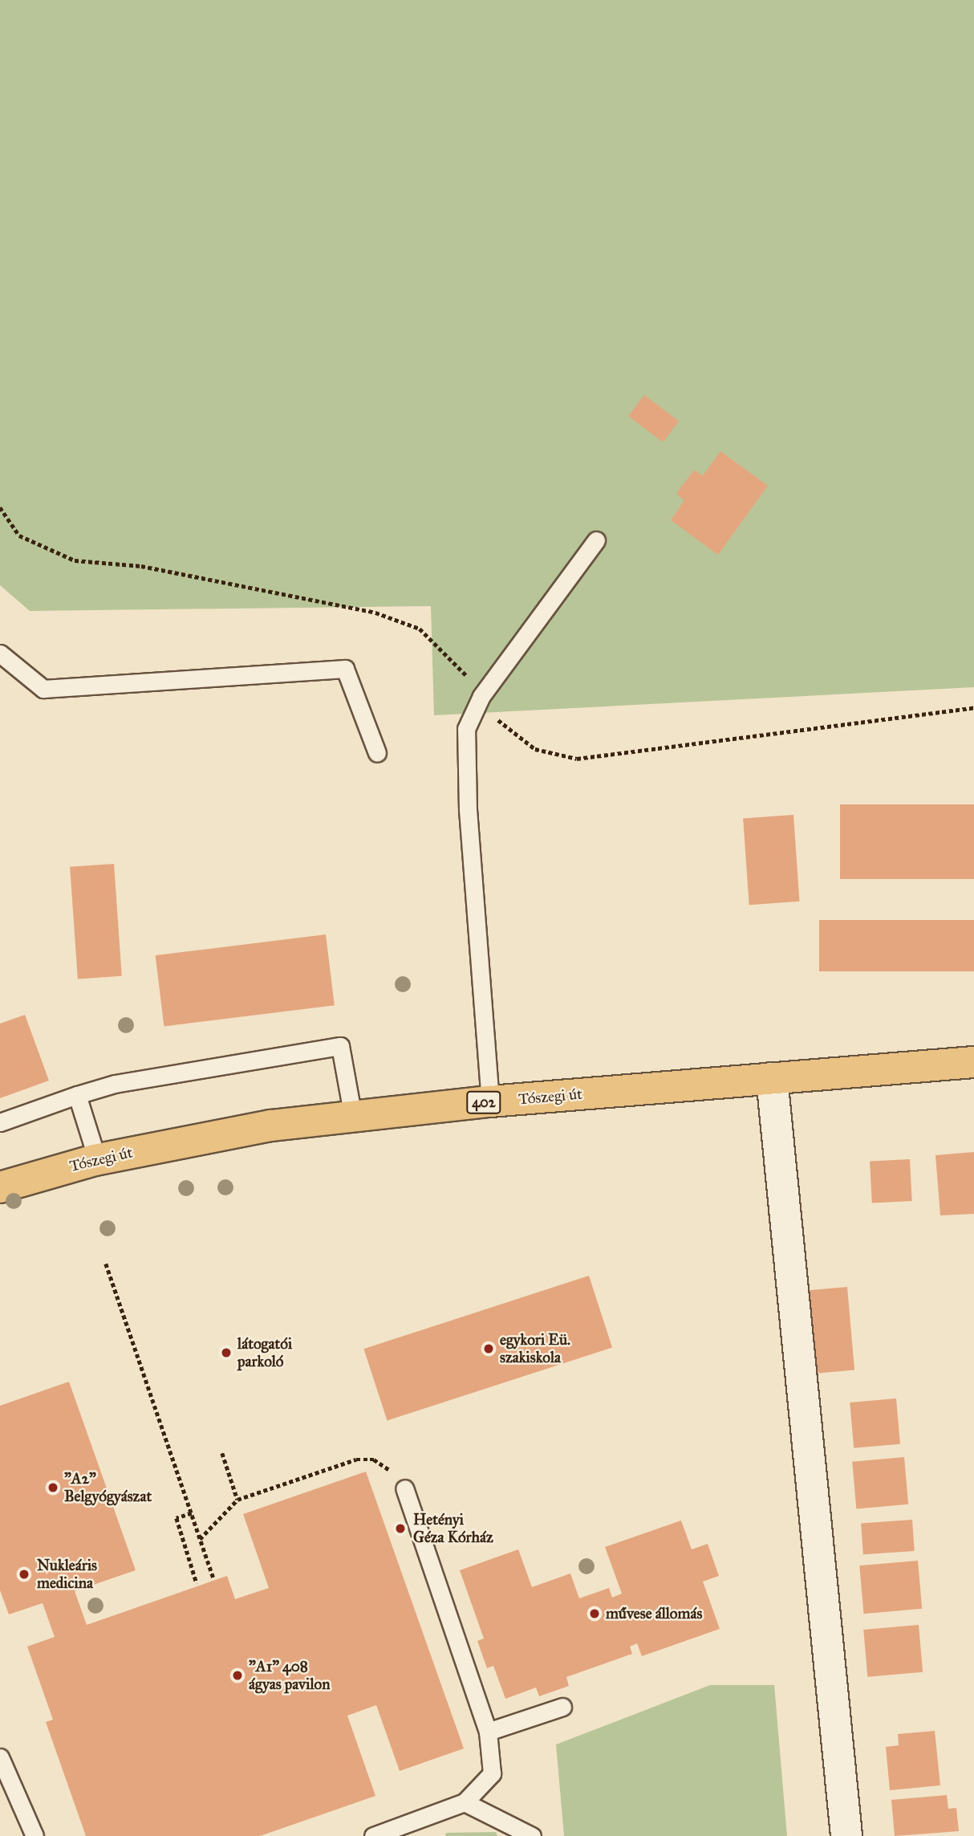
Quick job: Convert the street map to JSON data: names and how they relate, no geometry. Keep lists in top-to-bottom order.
{
  "streets": {
    "main road": ["Tószegi út", "402"]
  },
  "places": [
    "egykori Eü. szakiskola",
    "látogatói parkoló",
    "\"A2\" Belgyógyászat",
    "Hetényi Géza Kórház",
    "Nukleáris medicina",
    "művese állomás",
    "\"A1\" 408 ágyas pavilon"
  ]
}
